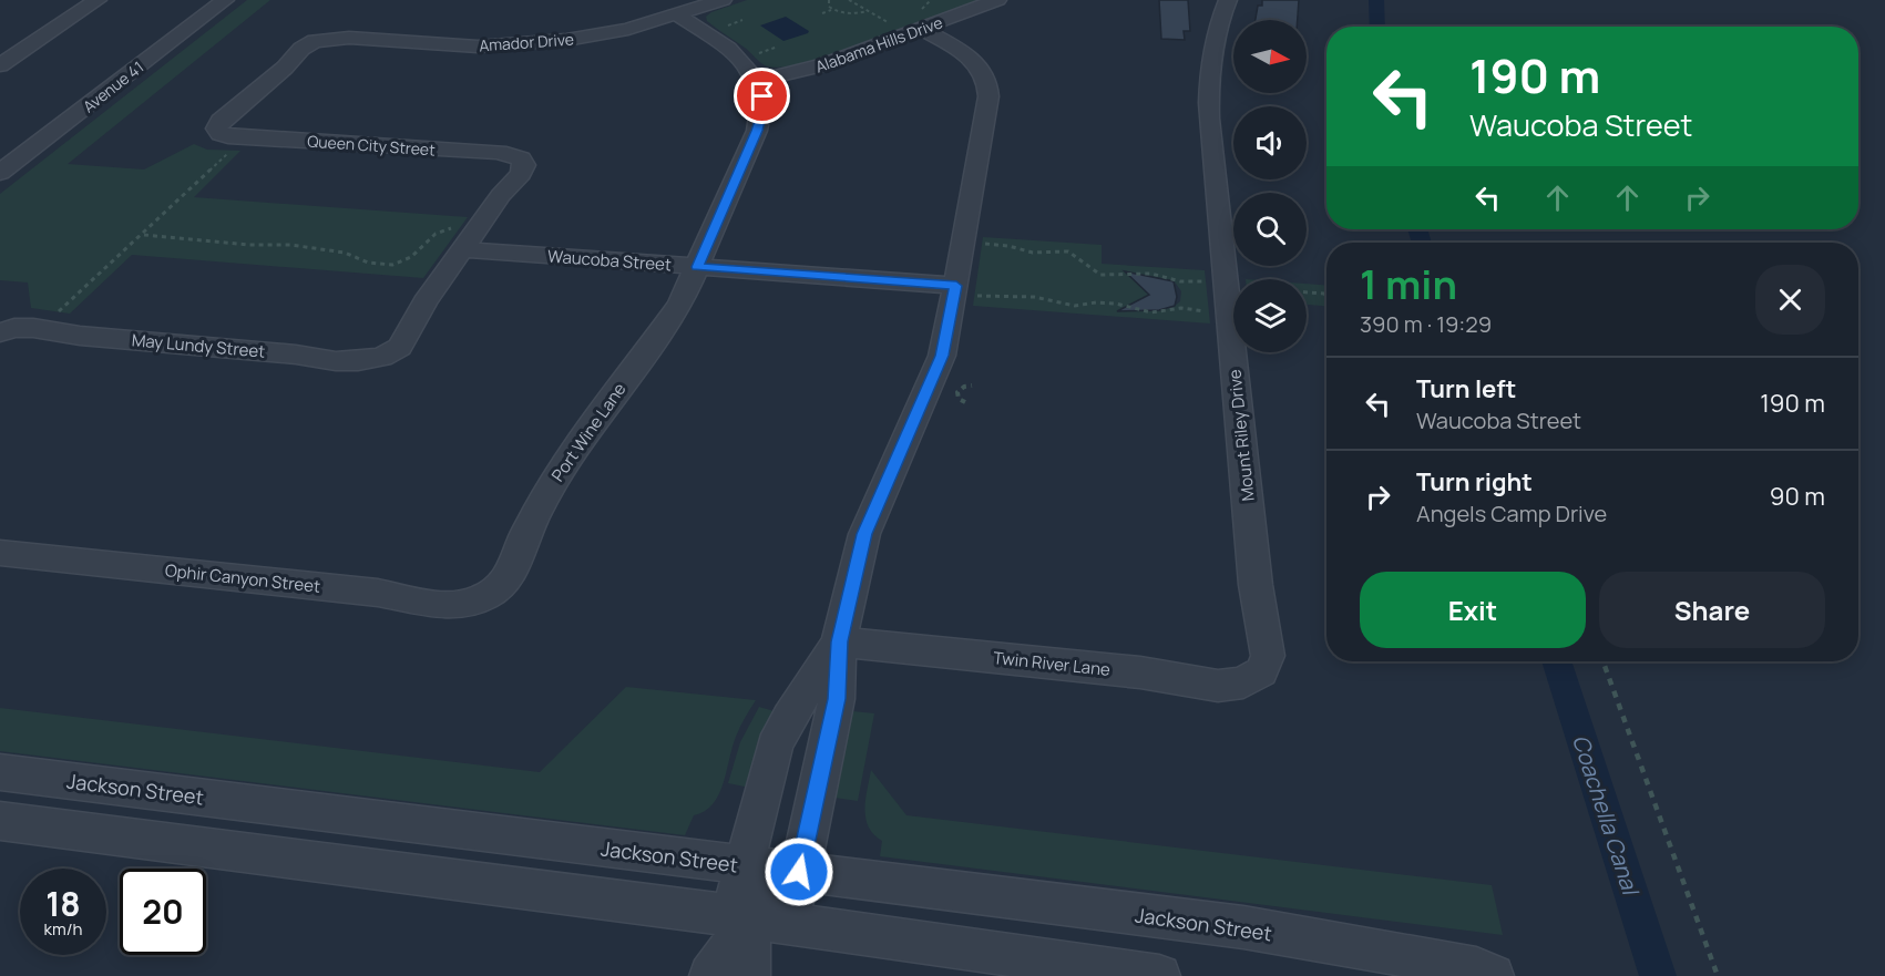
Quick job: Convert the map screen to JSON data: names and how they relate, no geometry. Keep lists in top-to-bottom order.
{
  "streets": {
    "street": [
      "Amador Drive",
      "Alabama Hills Drive",
      "Avenue 41",
      "Queen City Street",
      "Waucoba Street",
      "May Lundy Street",
      "Port Wine Lane",
      "Mount Riley Drive",
      "Ophir Canyon Street",
      "Twin River Lane",
      "Jackson Street"
    ]
  },
  "crossings": [
    ["Amador Drive", "Queen City Street"],
    ["Alabama Hills Drive", "Port Wine Lane"],
    ["Queen City Street", "Waucoba Street"],
    ["Queen City Street", "May Lundy Street"],
    ["Waucoba Street", "May Lundy Street"],
    ["Waucoba Street", "Port Wine Lane"],
    ["Port Wine Lane", "Ophir Canyon Street"],
    ["Mount Riley Drive", "Twin River Lane"]
  ],
  "water": ["Coachella Canal"],
  "north": "right",
  "page": {
    "turn": ["190 m", "Waucoba Street"],
    "heading": ["1 min", "390 m · 19:29"],
    "list": [
      {
        "name": "Turn left",
        "note": "Waucoba Street",
        "value": "190 m"
      },
      {
        "name": "Turn right",
        "note": "Angels Camp Drive",
        "value": "90 m"
      }
    ],
    "buttons": ["Exit", "Share"],
    "speed": "18 km/h",
    "limit": "20"
  }
}
